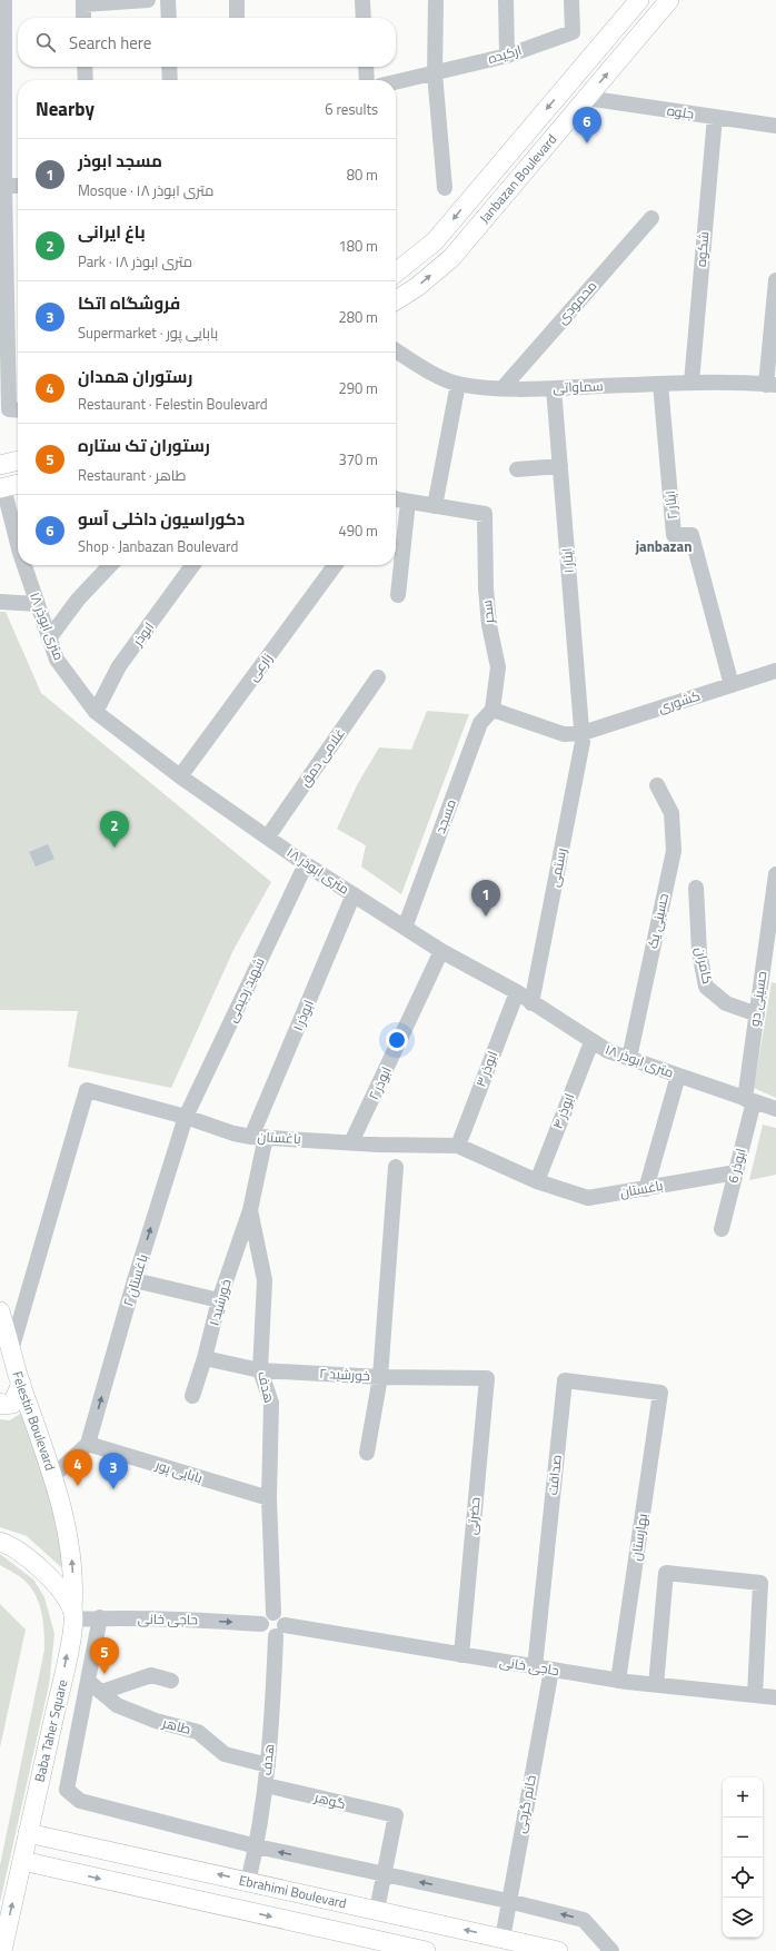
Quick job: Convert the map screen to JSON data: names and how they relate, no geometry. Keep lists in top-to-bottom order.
{
  "streets": {
    "main road": [
      "Janbazan Boulevard",
      "Felestin Boulevard",
      "Baba Taher Square",
      "Ebrahimi Boulevard"
    ],
    "street": [
      "ارکیده",
      "جلوه",
      "شکوه",
      "محمودی",
      "سماواتی",
      "ایثار ۲",
      "ایثار ۱",
      "سحر",
      "۱۸ متری ابوذر",
      "ابوذر",
      "زارعی",
      "کشوری",
      "غلامی دمق",
      "مسجد",
      "رستمی",
      "حسینی یک",
      "کامران",
      "شهید رحیمی",
      "حسینی دو",
      "ابوذر ۱",
      "ابوذر ۳",
      "ابوذر ۲",
      "ابوذر ۴",
      "باغستان",
      "ابوذر 6",
      "باغستان ۲",
      "خورشید ۱",
      "خورشید ۲",
      "هدف",
      "بابایی پور",
      "صداقت",
      "حضرتی",
      "بهارستان",
      "حاجی خانی",
      "طاهر",
      "گوهر",
      "خانم گرجی"
    ]
  },
  "crossings": [
    ["جلوه", "Janbazan Boulevard"],
    ["جلوه", "شکوه"],
    ["شکوه", "سماواتی"],
    ["محمودی", "سماواتی"],
    ["سماواتی", "ایثار ۲"],
    ["سماواتی", "ایثار ۱"],
    ["ایثار ۲", "کشوری"],
    ["ایثار ۱", "کشوری"],
    ["ایثار ۱", "رستمی"],
    ["سحر", "کشوری"],
    ["سحر", "مسجد"],
    ["۱۸ متری ابوذر", "ابوذر"],
    ["۱۸ متری ابوذر", "زارعی"],
    ["۱۸ متری ابوذر", "غلامی دمق"],
    ["۱۸ متری ابوذر", "مسجد"],
    ["۱۸ متری ابوذر", "رستمی"],
    ["۱۸ متری ابوذر", "حسینی یک"],
    ["۱۸ متری ابوذر", "شهید رحیمی"],
    ["۱۸ متری ابوذر", "حسینی دو"],
    ["۱۸ متری ابوذر", "ابوذر ۱"],
    ["۱۸ متری ابوذر", "ابوذر ۳"],
    ["۱۸ متری ابوذر", "ابوذر ۲"],
    ["۱۸ متری ابوذر", "ابوذر ۴"],
    ["۱۸ متری ابوذر", "ابوذر 6"],
    ["کشوری", "مسجد"],
    ["کشوری", "رستمی"],
    ["کامران", "حسینی دو"],
    ["شهید رحیمی", "باغستان"],
    ["شهید رحیمی", "باغستان ۲"],
    ["حسینی دو", "ابوذر 6"],
    ["ابوذر ۱", "باغستان"],
    ["ابوذر ۱", "هدف"],
    ["ابوذر ۳", "باغستان"],
    ["ابوذر ۲", "باغستان"],
    ["ابوذر ۴", "باغستان"],
    ["باغستان", "ابوذر 6"],
    ["باغستان", "باغستان ۲"],
    ["باغستان", "هدف"],
    ["باغستان", "Felestin Boulevard"],
    ["باغستان ۲", "بابایی پور"],
    ["خورشید ۱", "خورشید ۲"],
    ["خورشید ۱", "هدف"],
    ["خورشید ۲", "هدف"],
    ["خورشید ۲", "حضرتی"],
    ["هدف", "بابایی پور"],
    ["هدف", "حاجی خانی"],
    ["هدف", "طاهر"],
    ["هدف", "گوهر"],
    ["هدف", "Ebrahimi Boulevard"],
    ["Felestin Boulevard", "حاجی خانی"],
    ["Felestin Boulevard", "Baba Taher Square"],
    ["صداقت", "بهارستان"],
    ["صداقت", "حاجی خانی"],
    ["حضرتی", "حاجی خانی"],
    ["بهارستان", "حاجی خانی"],
    ["حاجی خانی", "Baba Taher Square"],
    ["حاجی خانی", "خانم گرجی"],
    ["Baba Taher Square", "Ebrahimi Boulevard"],
    ["خانم گرجی", "Ebrahimi Boulevard"]
  ],
  "one_way": ["باغستان ۲", "Felestin Boulevard", "Baba Taher Square"],
  "districts": ["janbazan"],
  "page": {
    "search": "Search here",
    "heading": ["Nearby", "6 results"],
    "pins": [
      "6",
      "2",
      "1",
      "4",
      "3",
      "5"
    ],
    "list": [
      {
        "mark": "1",
        "name": "مسجد ابوذر",
        "note": "Mosque · ۱۸ متری ابوذر",
        "value": "80 m"
      },
      {
        "mark": "2",
        "name": "باغ ایرانی",
        "note": "Park · ۱۸ متری ابوذر",
        "value": "180 m"
      },
      {
        "mark": "3",
        "name": "فروشگاه اتکا",
        "note": "Supermarket · بابایی پور",
        "value": "280 m"
      },
      {
        "mark": "4",
        "name": "رستوران همدان",
        "note": "Restaurant · Felestin Boulevard",
        "value": "290 m"
      },
      {
        "mark": "5",
        "name": "رستوران تک ستاره",
        "note": "Restaurant · طاهر",
        "value": "370 m"
      },
      {
        "mark": "6",
        "name": "دکوراسیون داخلی آسو",
        "note": "Shop · Janbazan Boulevard",
        "value": "490 m"
      }
    ],
    "map_buttons": ["+", "−"]
  }
}
